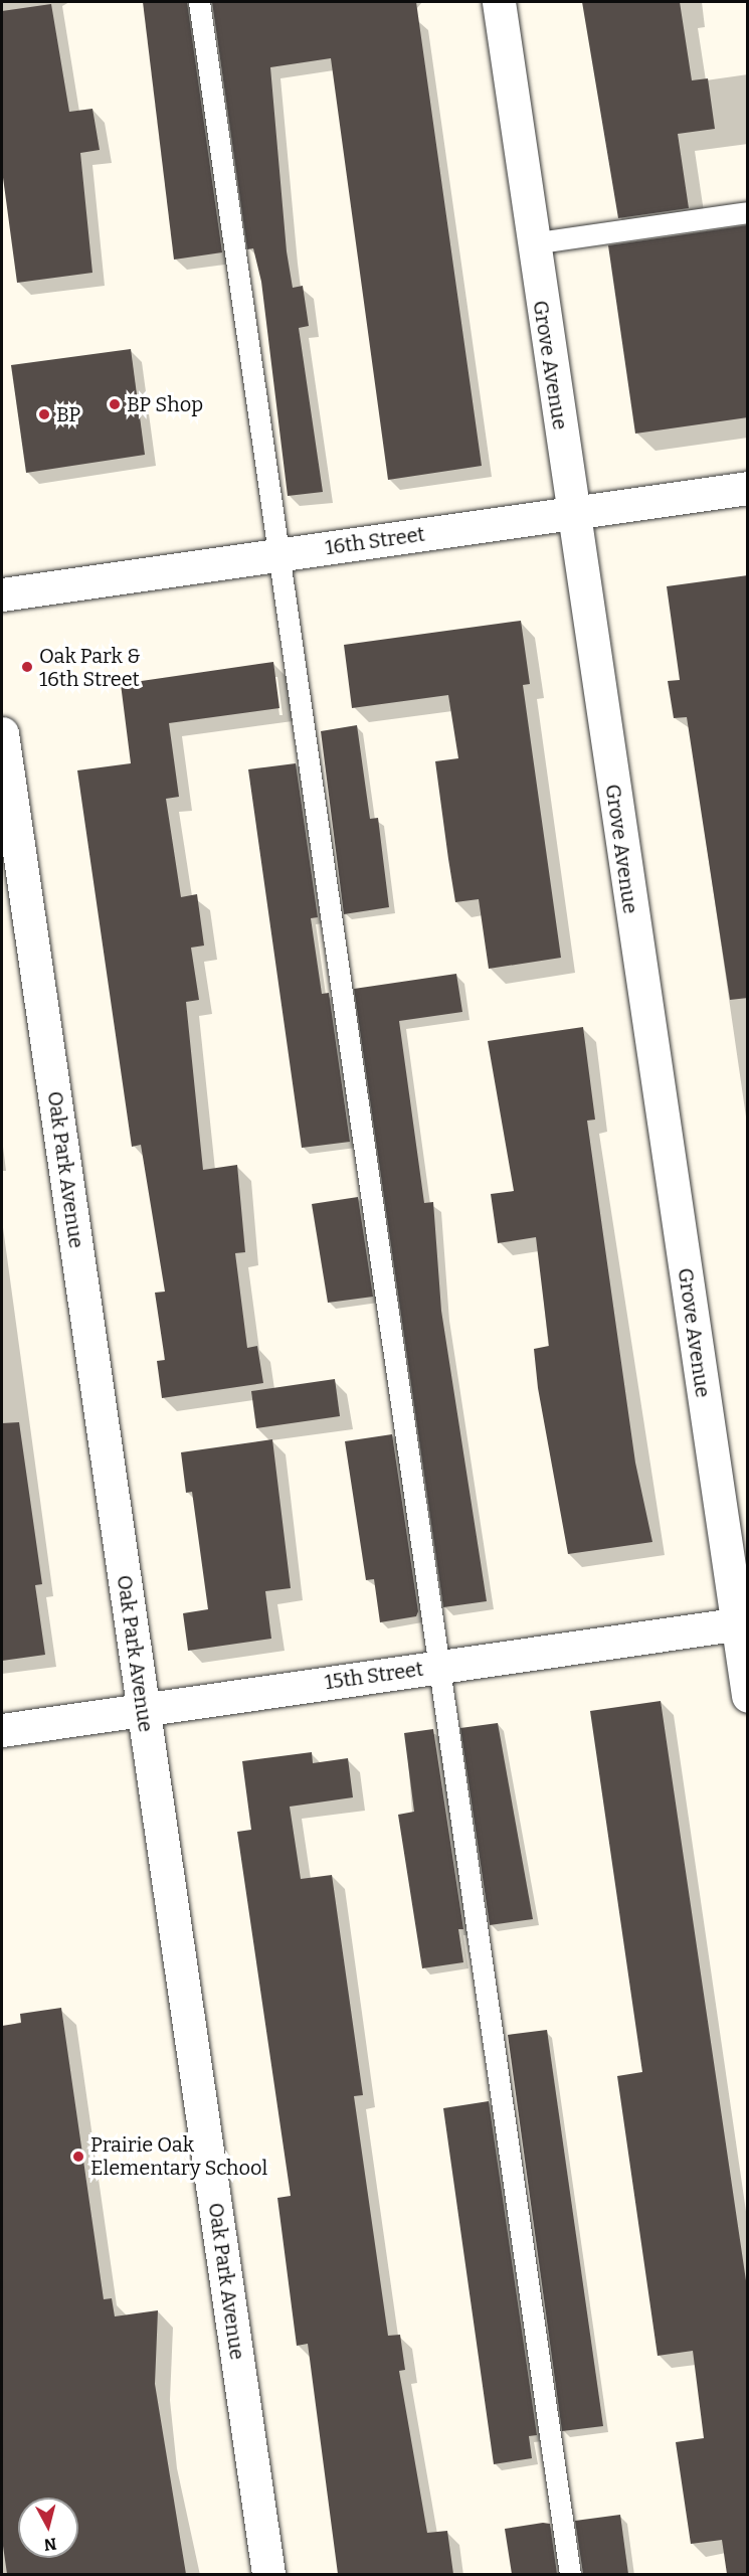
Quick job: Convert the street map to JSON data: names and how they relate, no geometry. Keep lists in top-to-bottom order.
{
  "streets": {
    "street": [
      "Grove Avenue",
      "16th Street",
      "Oak Park Avenue",
      "15th Street"
    ]
  },
  "crossings": [
    ["Grove Avenue", "16th Street"],
    ["Grove Avenue", "15th Street"],
    ["Oak Park Avenue", "15th Street"]
  ],
  "places": [
    "BP Shop",
    "BP",
    "Oak Park & 16th Street",
    "Prairie Oak Elementary School"
  ],
  "north": "bottom"
}
